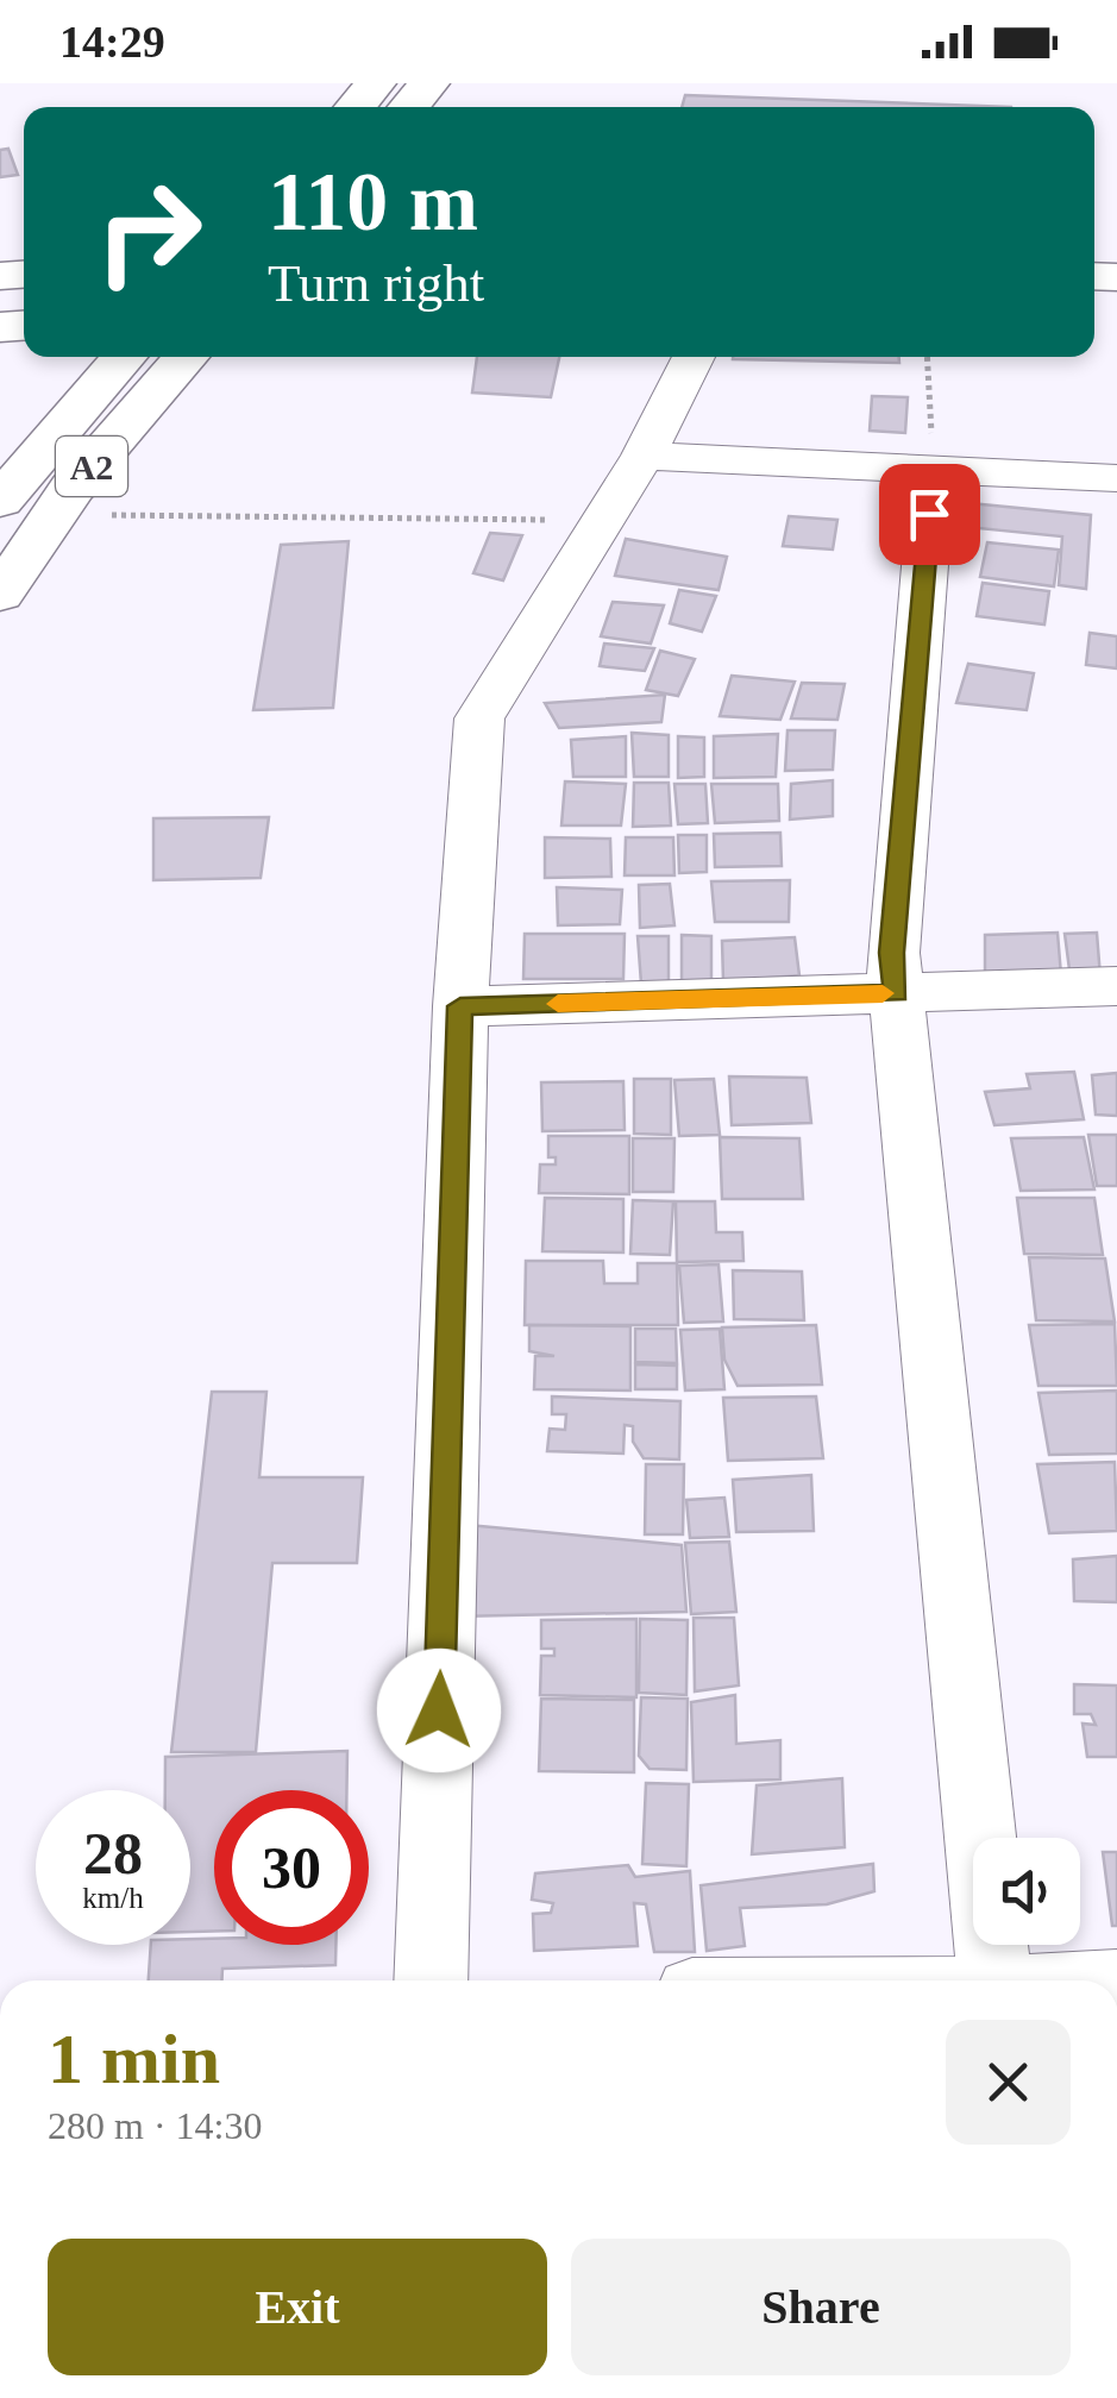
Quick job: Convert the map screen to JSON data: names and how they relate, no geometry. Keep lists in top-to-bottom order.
{
  "streets": {
    "main road": ["A2"]
  },
  "page": {
    "status": "14:29",
    "turn": ["110 m", "Turn right"],
    "speed": "28 km/h",
    "limit": "30",
    "heading": ["1 min", "280 m · 14:30"],
    "buttons": ["Exit", "Share"]
  }
}
